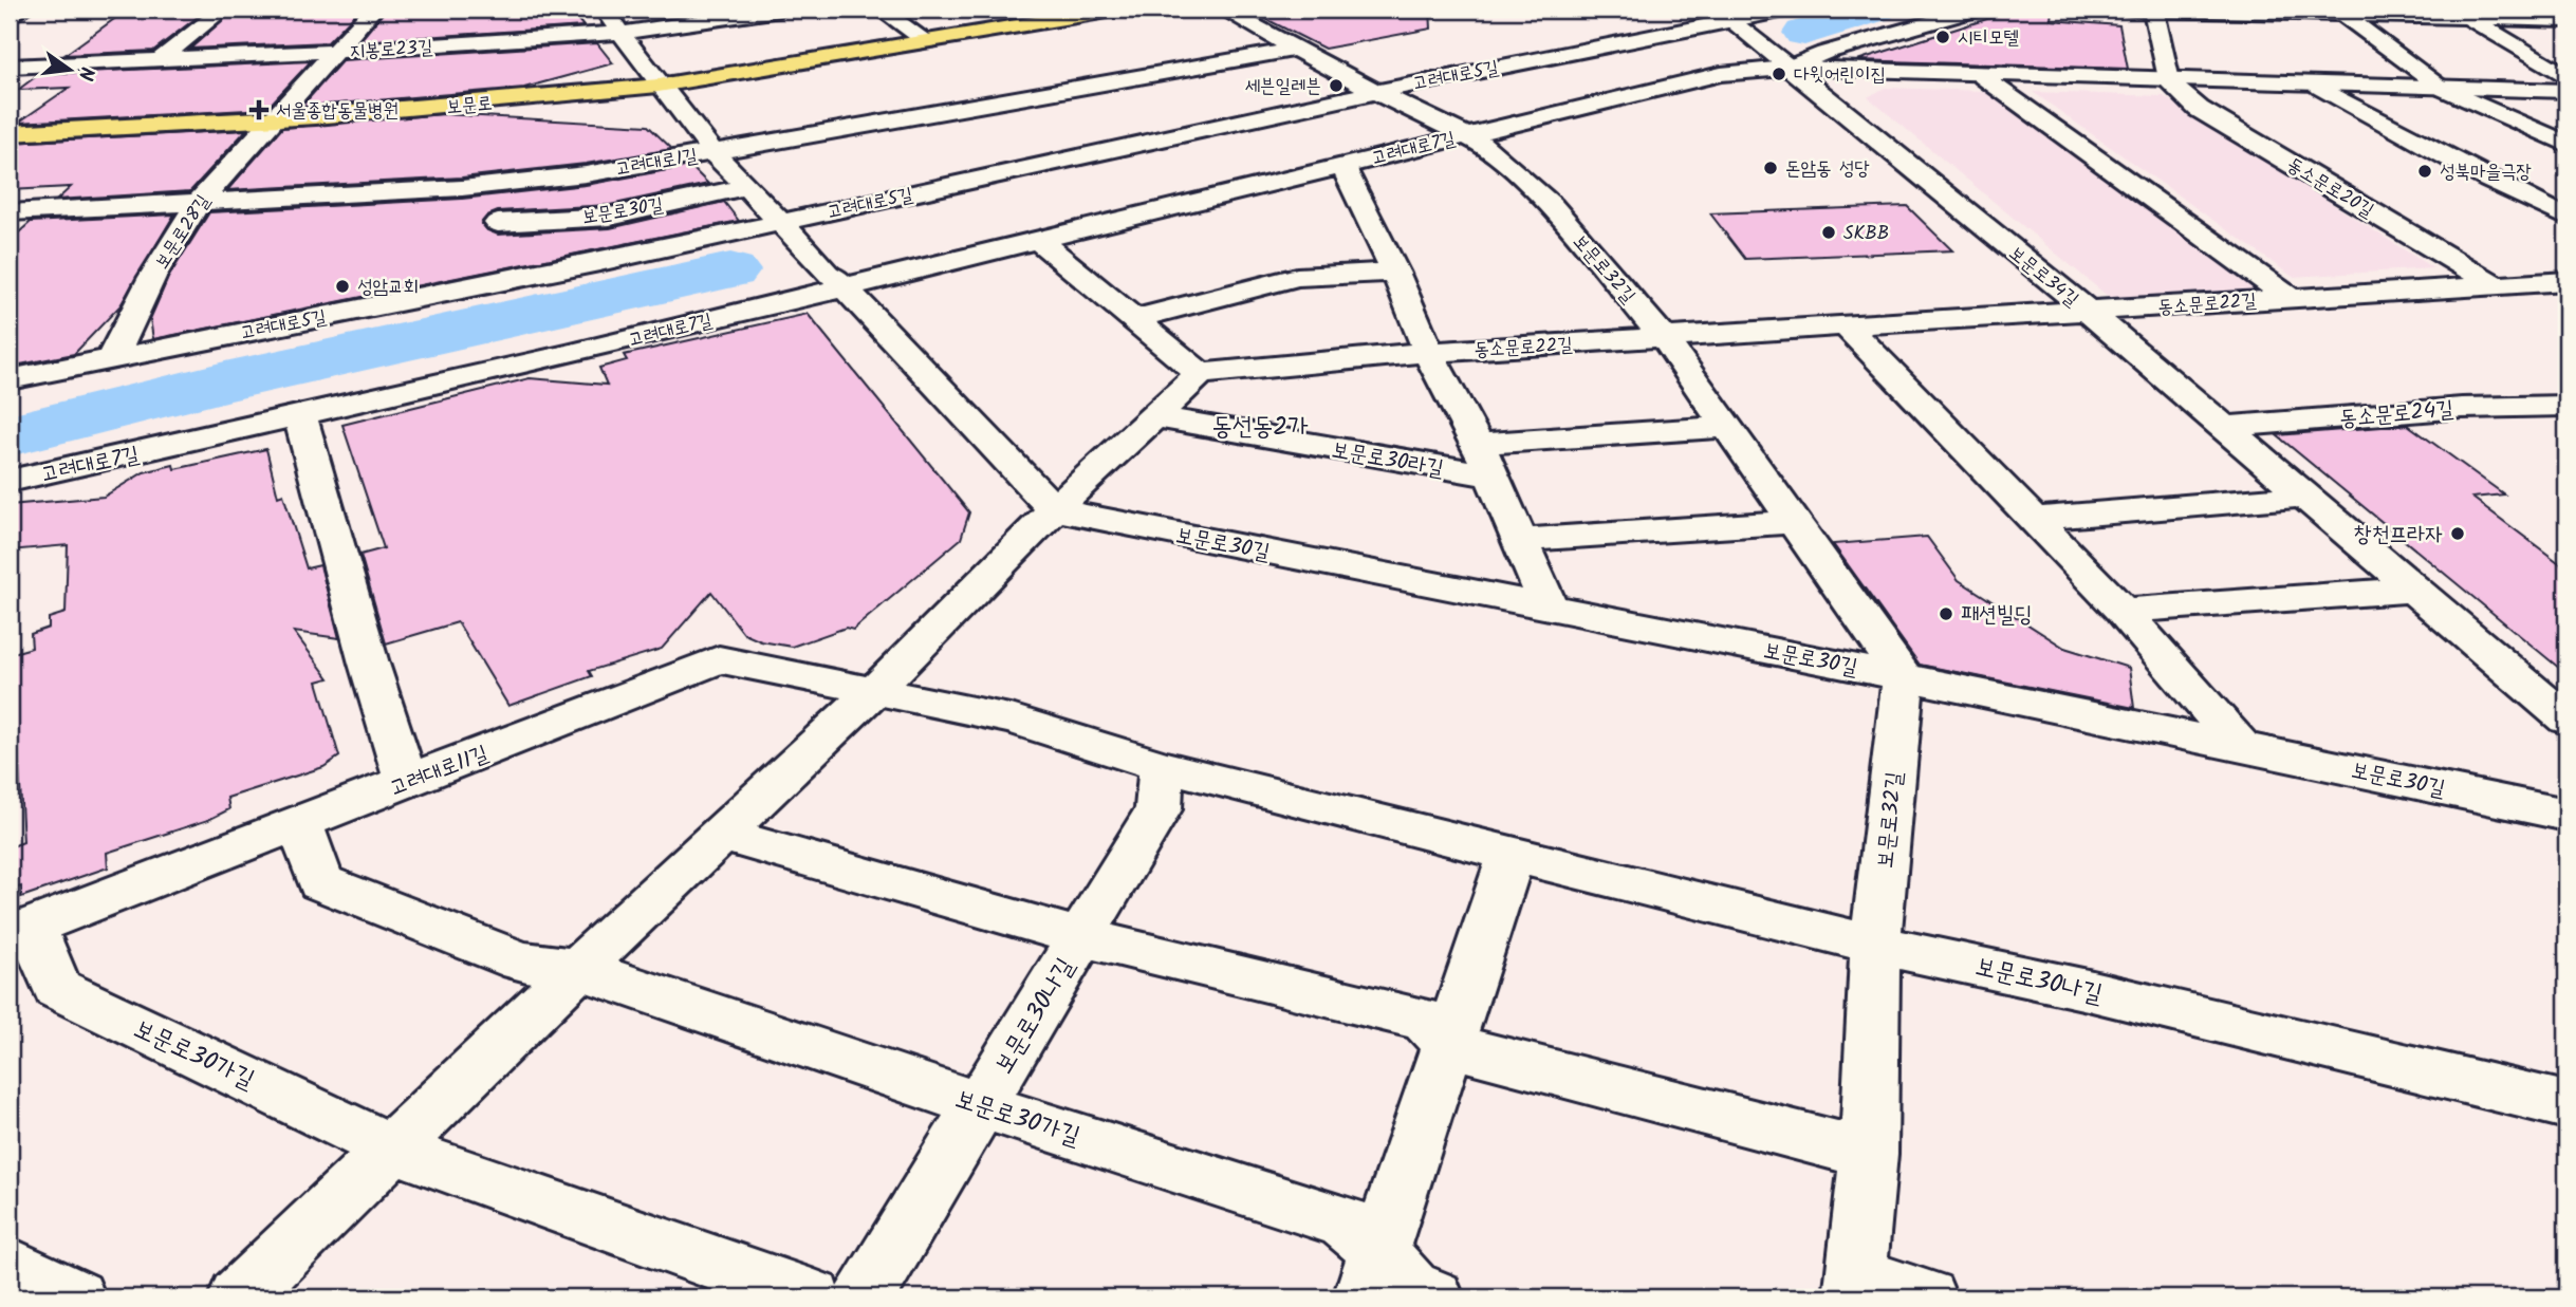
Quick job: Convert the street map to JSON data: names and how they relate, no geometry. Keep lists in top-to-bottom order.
{
  "streets": {
    "main road": ["보문로"],
    "street": [
      "지봉로23길",
      "고려대로5길",
      "고려대로7길",
      "고려대로1길",
      "동소문로20길",
      "보문로30길",
      "보문로28길",
      "보문로32길",
      "보문로34길",
      "동소문로22길",
      "동소문로24길",
      "보문로30라길",
      "고려대로11길",
      "보문로30나길",
      "보문로30가길"
    ]
  },
  "crossings": [
    ["지봉로23길", "보문로28길"],
    ["고려대로5길", "보문로28길"],
    ["고려대로5길", "보문로32길"],
    ["고려대로5길", "보문로34길"],
    ["보문로", "보문로28길"],
    ["고려대로7길", "보문로32길"],
    ["고려대로7길", "보문로34길"],
    ["고려대로1길", "보문로28길"],
    ["동소문로20길", "동소문로22길"],
    ["보문로30길", "보문로32길"],
    ["보문로32길", "동소문로22길"],
    ["보문로32길", "보문로30나길"],
    ["보문로34길", "동소문로22길"],
    ["보문로34길", "동소문로24길"],
    ["고려대로11길", "보문로30나길"],
    ["고려대로11길", "보문로30가길"],
    ["보문로30나길", "보문로30가길"]
  ],
  "districts": ["동선동2가"],
  "places": {
    "other": [
      "시티모텔",
      "다윗어린이집",
      "세븐일레븐",
      "돈암동 성당",
      "성북마을극장",
      "SKBB",
      "성암교회",
      "창천프라자",
      "패션빌딩"
    ],
    "health": ["서울종합동물병원"]
  },
  "north": "right"
}
